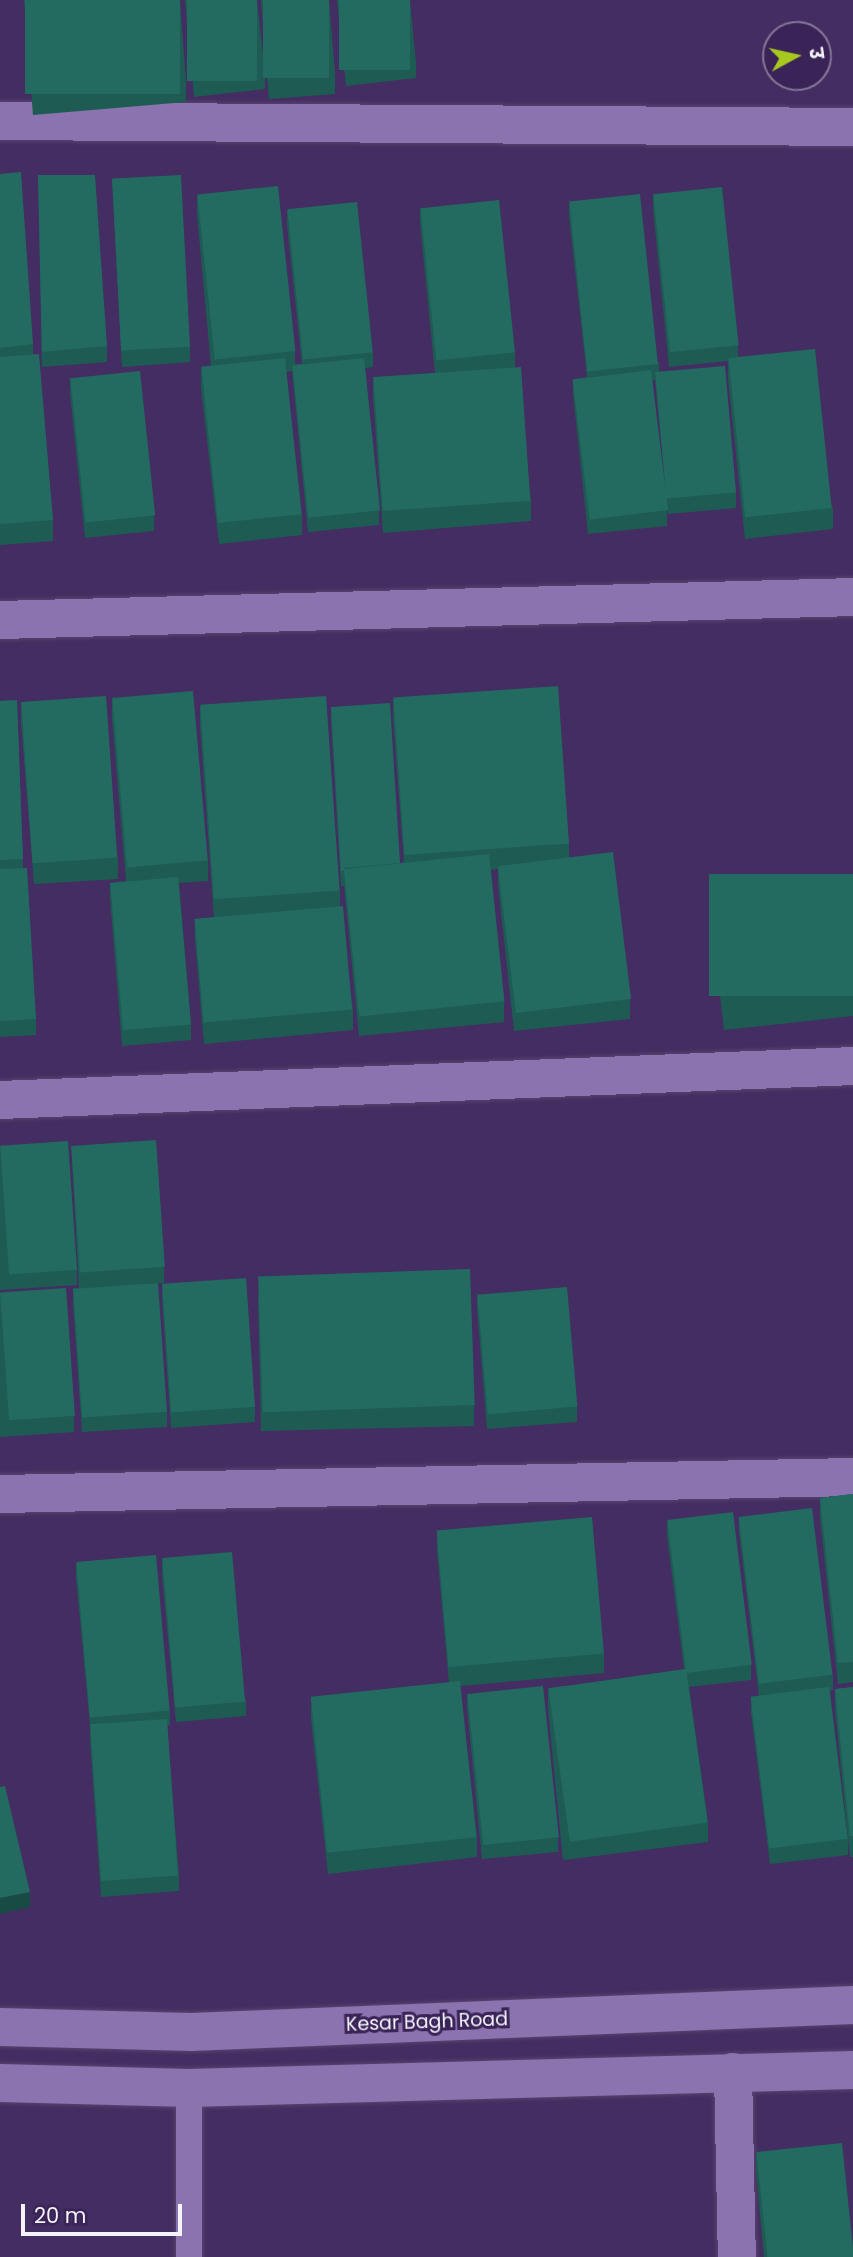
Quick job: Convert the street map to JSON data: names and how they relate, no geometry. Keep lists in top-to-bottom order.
{
  "streets": {
    "street": ["Kesar Bagh Road"]
  },
  "scale_bar": "20 m",
  "north": "right"
}
